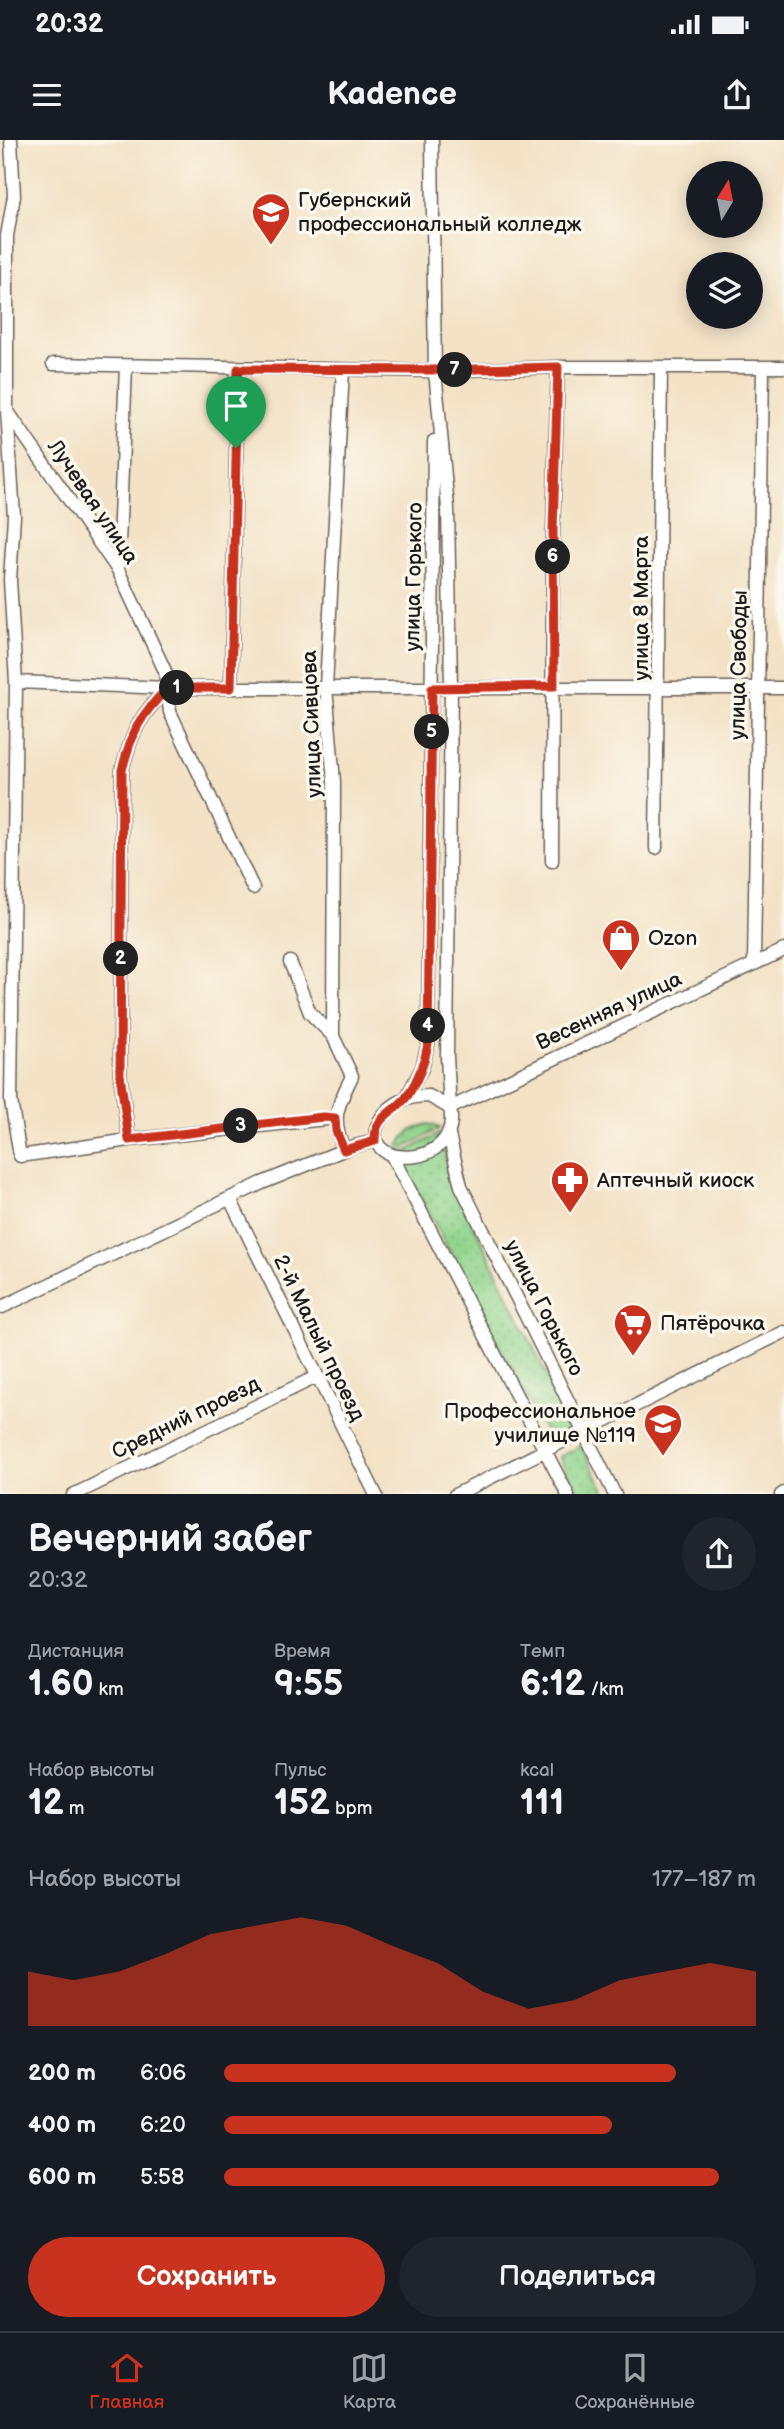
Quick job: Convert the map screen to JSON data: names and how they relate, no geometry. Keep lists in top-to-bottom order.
{
  "streets": {
    "street": [
      "Лучевая улица",
      "улица Горького",
      "улица 8 Марта",
      "улица Свободы",
      "улица Сивцова",
      "Весенняя улица",
      "2-й Малый проезд",
      "Средний проезд"
    ]
  },
  "crossings": [
    ["улица Горького", "Весенняя улица"],
    ["улица Свободы", "Весенняя улица"],
    ["2-й Малый проезд", "Средний проезд"]
  ],
  "places": {
    "school or university": ["Губернский профессиональный колледж", "Профессиональное училище №119"],
    "shop": ["Ozon"],
    "pharmacy": ["Аптечный киоск"],
    "supermarket": ["Пятёрочка"]
  },
  "north": "top",
  "page": {
    "status": "20:32",
    "header": "Kadence",
    "pins": [
      "7",
      "6",
      "1",
      "5",
      "2",
      "4",
      "3"
    ],
    "heading": ["Вечерний забег", "20:32"],
    "stats": [
      ["Дистанция", "1.60 km"],
      ["Время", "9:55"],
      ["Темп", "6:12 /km"],
      ["Набор высоты", "12 m"],
      ["Пульс", "152 bpm"],
      ["kcal", "111"]
    ],
    "chart": ["Набор высоты", "177–187 m"],
    "list": [
      {
        "name": "200 m",
        "note": "6:06"
      },
      {
        "name": "400 m",
        "note": "6:20"
      },
      {
        "name": "600 m",
        "note": "5:58"
      }
    ],
    "buttons": ["Сохранить", "Поделиться"],
    "tabs": ["Главная", "Карта", "Сохранённые"]
  }
}
